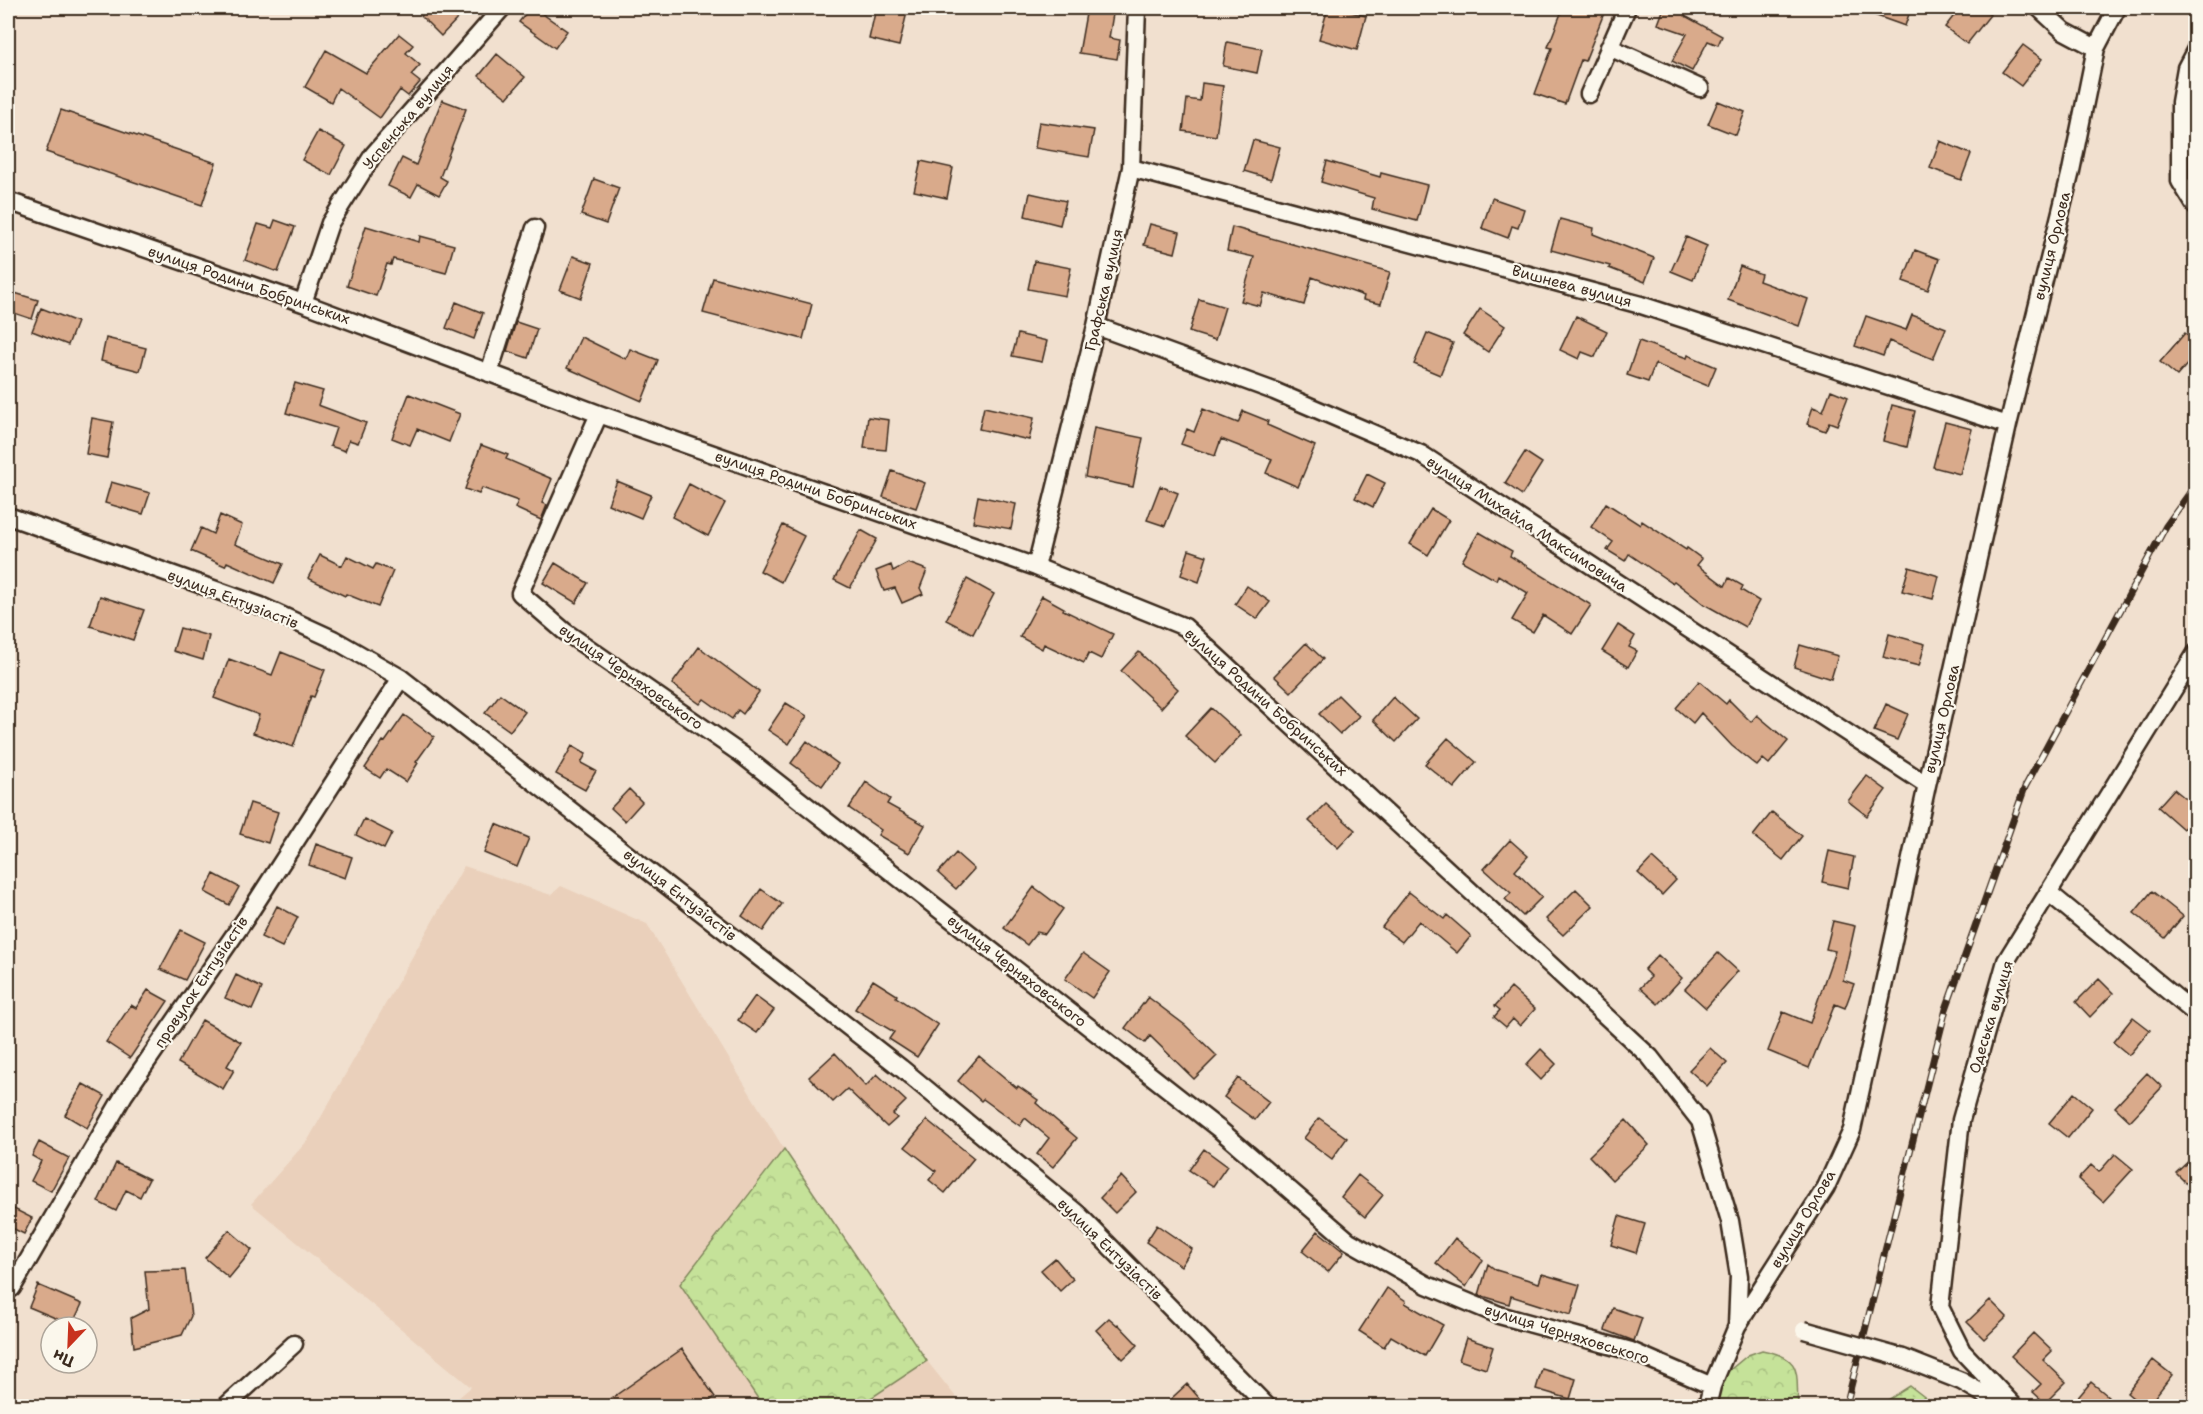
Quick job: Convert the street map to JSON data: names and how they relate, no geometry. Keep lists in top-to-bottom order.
{
  "streets": {
    "street": [
      "Успенська вулиця",
      "вулиця Орлова",
      "вулиця Родини Бобринських",
      "Вишнева вулиця",
      "Графська вулиця",
      "вулиця Михайла Максимовича",
      "вулиця Ентузіастів",
      "вулиця Черняховського",
      "провулок Ентузіастів",
      "Одеська вулиця"
    ]
  },
  "crossings": [
    ["Успенська вулиця", "вулиця Родини Бобринських"],
    ["вулиця Орлова", "вулиця Родини Бобринських"],
    ["вулиця Орлова", "Вишнева вулиця"],
    ["вулиця Орлова", "вулиця Михайла Максимовича"],
    ["вулиця Орлова", "вулиця Черняховського"],
    ["вулиця Родини Бобринських", "Графська вулиця"],
    ["вулиця Родини Бобринських", "вулиця Черняховського"],
    ["Вишнева вулиця", "Графська вулиця"],
    ["Графська вулиця", "вулиця Михайла Максимовича"],
    ["вулиця Ентузіастів", "провулок Ентузіастів"]
  ],
  "north": "bottom left"
}
